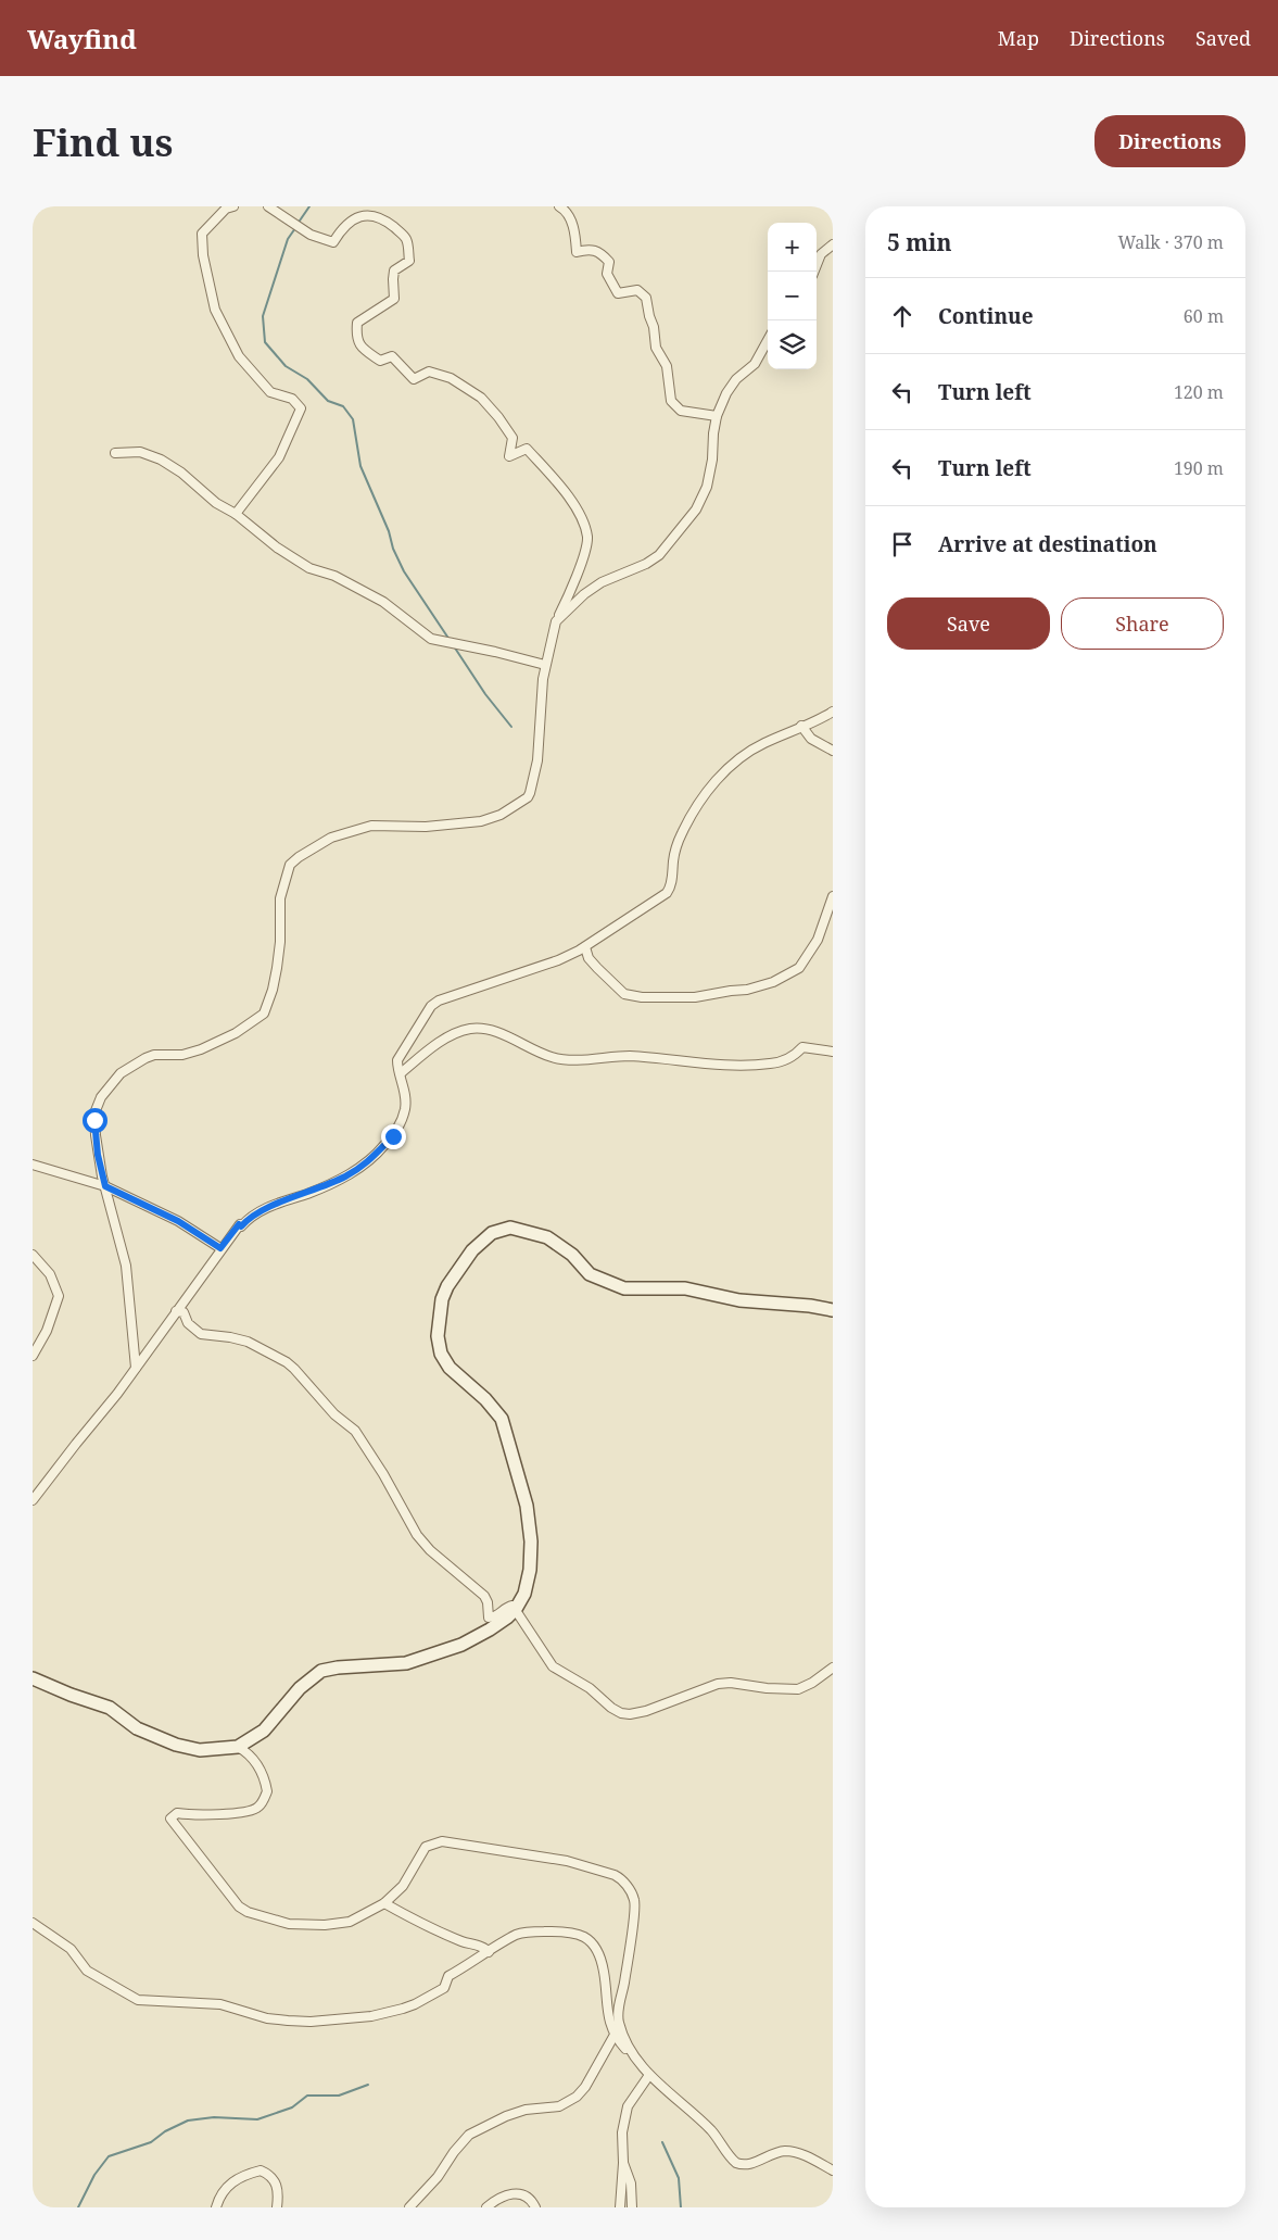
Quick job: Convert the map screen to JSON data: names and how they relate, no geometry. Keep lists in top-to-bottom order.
{
  "page": {
    "header": "Wayfind",
    "nav": ["Map", "Directions", "Saved"],
    "buttons": [
      "Directions",
      ["Save", "Share"]
    ],
    "title": "Find us",
    "heading": ["5 min", "Walk · 370 m"],
    "map_buttons": ["+", "−"],
    "list": [
      ["Continue", "60 m"],
      ["Turn left", "120 m"],
      ["Turn left", "190 m"],
      "Arrive at destination"
    ]
  }
}
